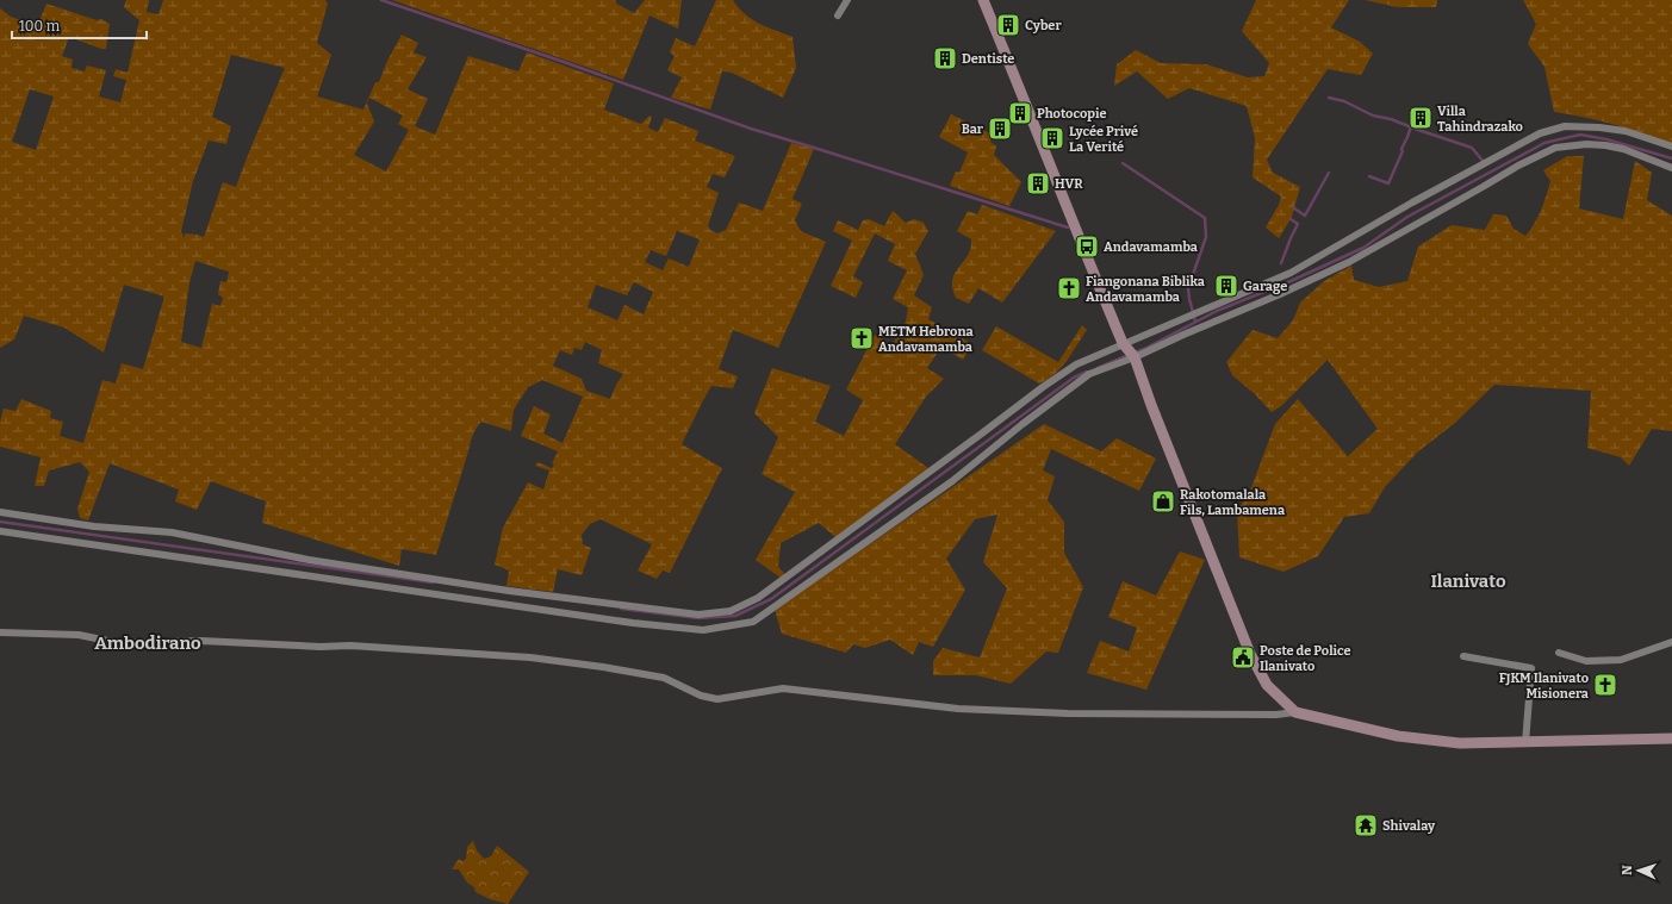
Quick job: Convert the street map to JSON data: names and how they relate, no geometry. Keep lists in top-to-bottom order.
{
  "districts": ["Ilanivato", "Ambodirano"],
  "places": {
    "building": [
      "Cyber",
      "Dentiste",
      "Photocopie",
      "Villa Tahindrazako",
      "Bar",
      "Lycée Privé La Verité",
      "HVR",
      "Garage"
    ],
    "bus stop": ["Andavamamba"],
    "church": ["Fiangonana Biblika Andavamamba", "METM Hebrona Andavamamba", "FJKM Ilanivato Misionera"],
    "shop": ["Rakotomalala Fils, Lambamena"],
    "public building": ["Poste de Police Ilanivato"],
    "temple": ["Shivalay"]
  },
  "scale_bar": "100 m",
  "north": "left"
}
